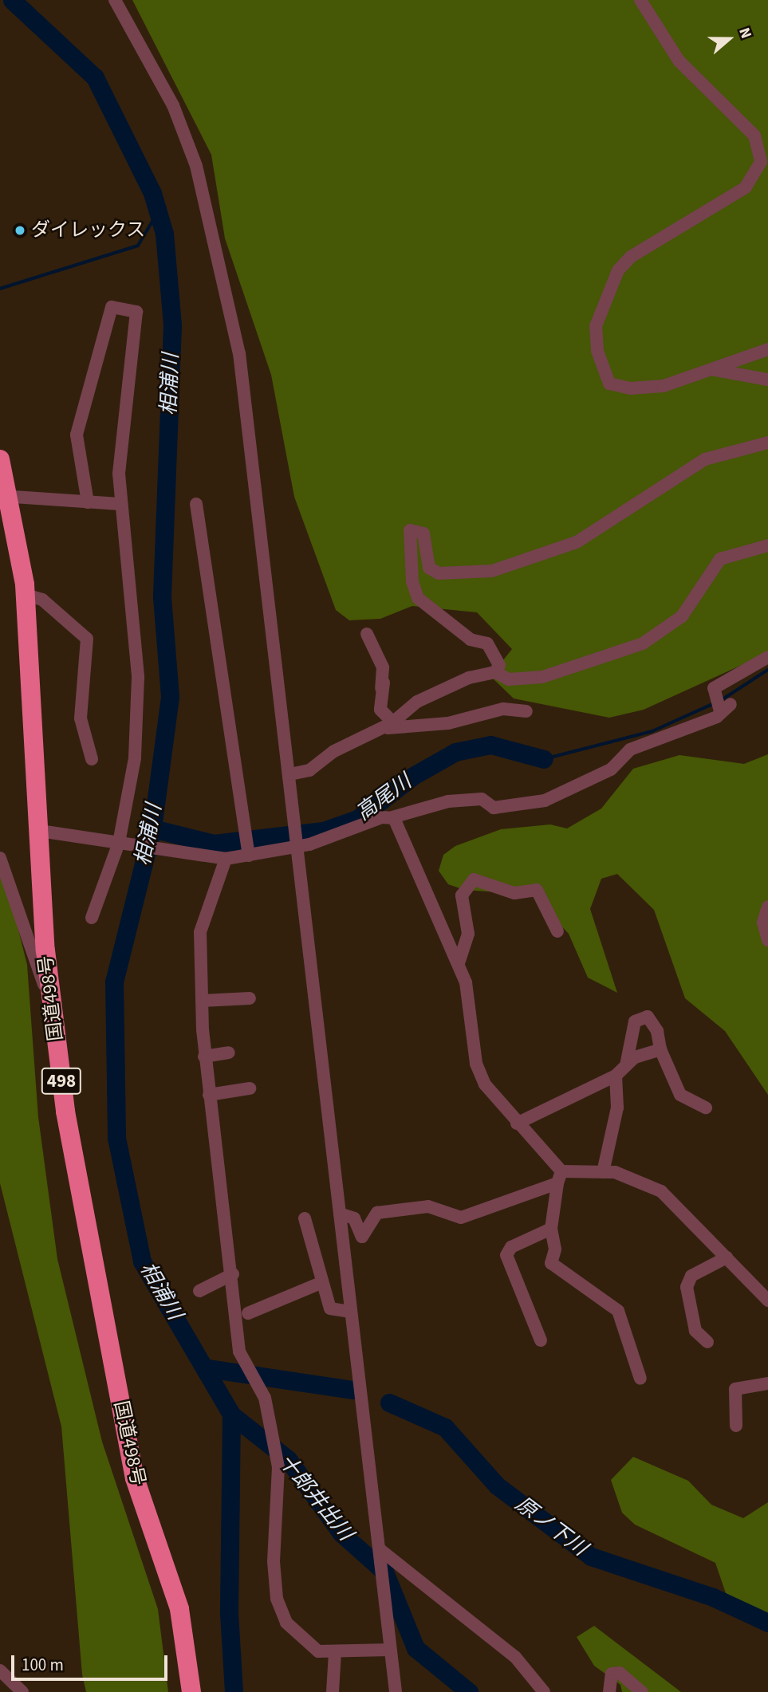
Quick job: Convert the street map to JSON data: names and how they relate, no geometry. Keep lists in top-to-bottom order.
{
  "streets": {
    "highway": ["国道498号", "498"]
  },
  "water": [
    "相浦川",
    "高尾川",
    "十郎井出川",
    "原ノ下川"
  ],
  "places": ["ダイレックス"],
  "scale_bar": "100 m",
  "north": "right"
}
